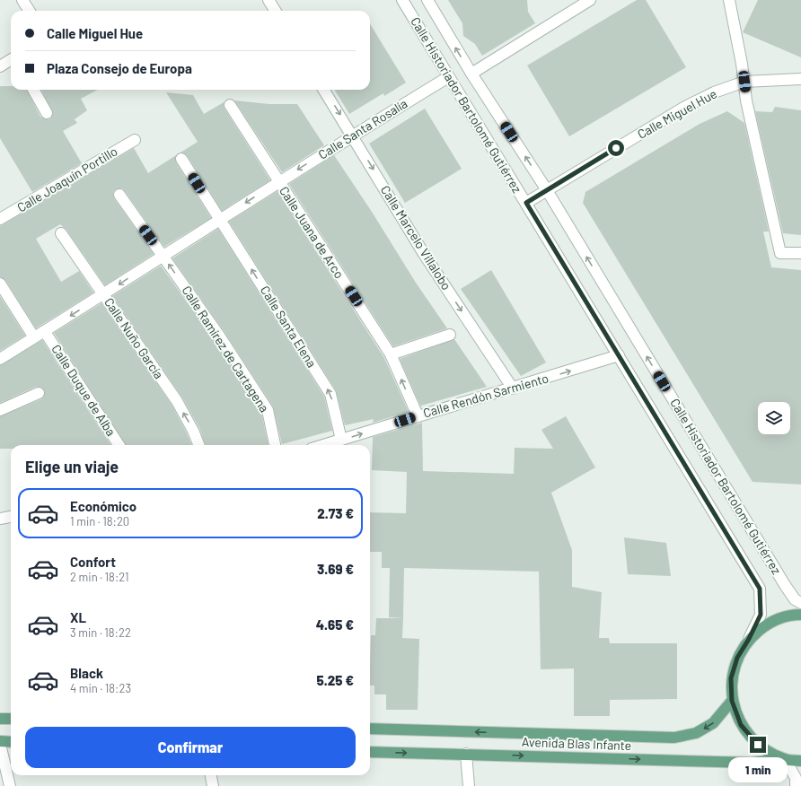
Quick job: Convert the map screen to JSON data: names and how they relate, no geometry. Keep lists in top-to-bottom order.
{
  "streets": {
    "main road": ["Avenida Blas Infante"],
    "street": [
      "Calle Historiador Bartolomé Gutiérrez",
      "Calle Miguel Hue",
      "Calle Santa Rosalía",
      "Calle Joaquín Portillo",
      "Calle Juana de Arco",
      "Calle Marcelo Villalobo",
      "Calle Santa Elena",
      "Calle Nuño García",
      "Calle Ramírez de Cartagena",
      "Calle Duque de Alba",
      "Calle Rendón Sarmiento"
    ]
  },
  "crossings": [
    ["Calle Historiador Bartolomé Gutiérrez", "Calle Miguel Hue"],
    ["Calle Historiador Bartolomé Gutiérrez", "Calle Santa Rosalía"],
    ["Calle Historiador Bartolomé Gutiérrez", "Calle Rendón Sarmiento"],
    ["Calle Santa Rosalía", "Calle Juana de Arco"],
    ["Calle Santa Rosalía", "Calle Marcelo Villalobo"],
    ["Calle Santa Rosalía", "Calle Santa Elena"],
    ["Calle Santa Rosalía", "Calle Nuño García"],
    ["Calle Santa Rosalía", "Calle Ramírez de Cartagena"],
    ["Calle Santa Rosalía", "Calle Duque de Alba"],
    ["Calle Juana de Arco", "Calle Rendón Sarmiento"],
    ["Calle Marcelo Villalobo", "Calle Rendón Sarmiento"],
    ["Calle Santa Elena", "Calle Rendón Sarmiento"]
  ],
  "one_way": [
    "Calle Santa Rosalía",
    "Calle Marcelo Villalobo",
    "Calle Santa Elena",
    "Calle Nuño García",
    "Calle Ramírez de Cartagena",
    "Calle Rendón Sarmiento"
  ],
  "page": {
    "banner": ["Calle Miguel Hue", "Plaza Consejo de Europa"],
    "heading": "Elige un viaje",
    "list": [
      {
        "name": "Económico",
        "note": "1 min · 18:20",
        "value": "2.73 €"
      },
      {
        "name": "Confort",
        "note": "2 min · 18:21",
        "value": "3.69 €"
      },
      {
        "name": "XL",
        "note": "3 min · 18:22",
        "value": "4.65 €"
      },
      {
        "name": "Black",
        "note": "4 min · 18:23",
        "value": "5.25 €"
      }
    ],
    "buttons": "Confirmar",
    "bubble": "1 min"
  }
}
